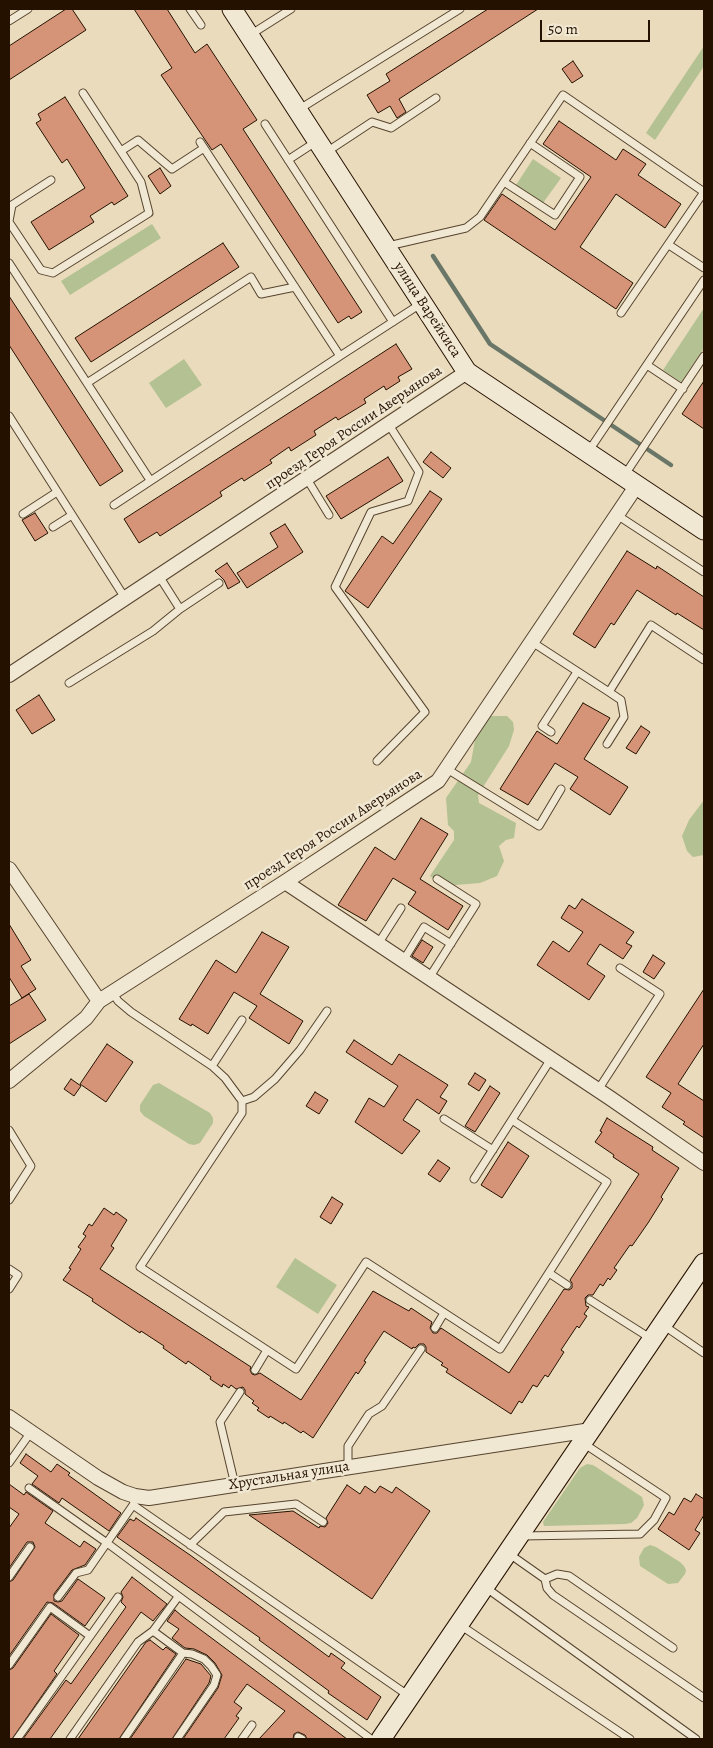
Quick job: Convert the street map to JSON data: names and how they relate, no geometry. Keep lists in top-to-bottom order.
{
  "streets": {
    "main road": ["улица Варейкиса"],
    "street": ["проезд Героя России Аверьянова", "Хрустальная улица"]
  },
  "crossings": [
    ["улица Варейкиса", "проезд Героя России Аверьянова"]
  ],
  "scale_bar": "50 m"
}
